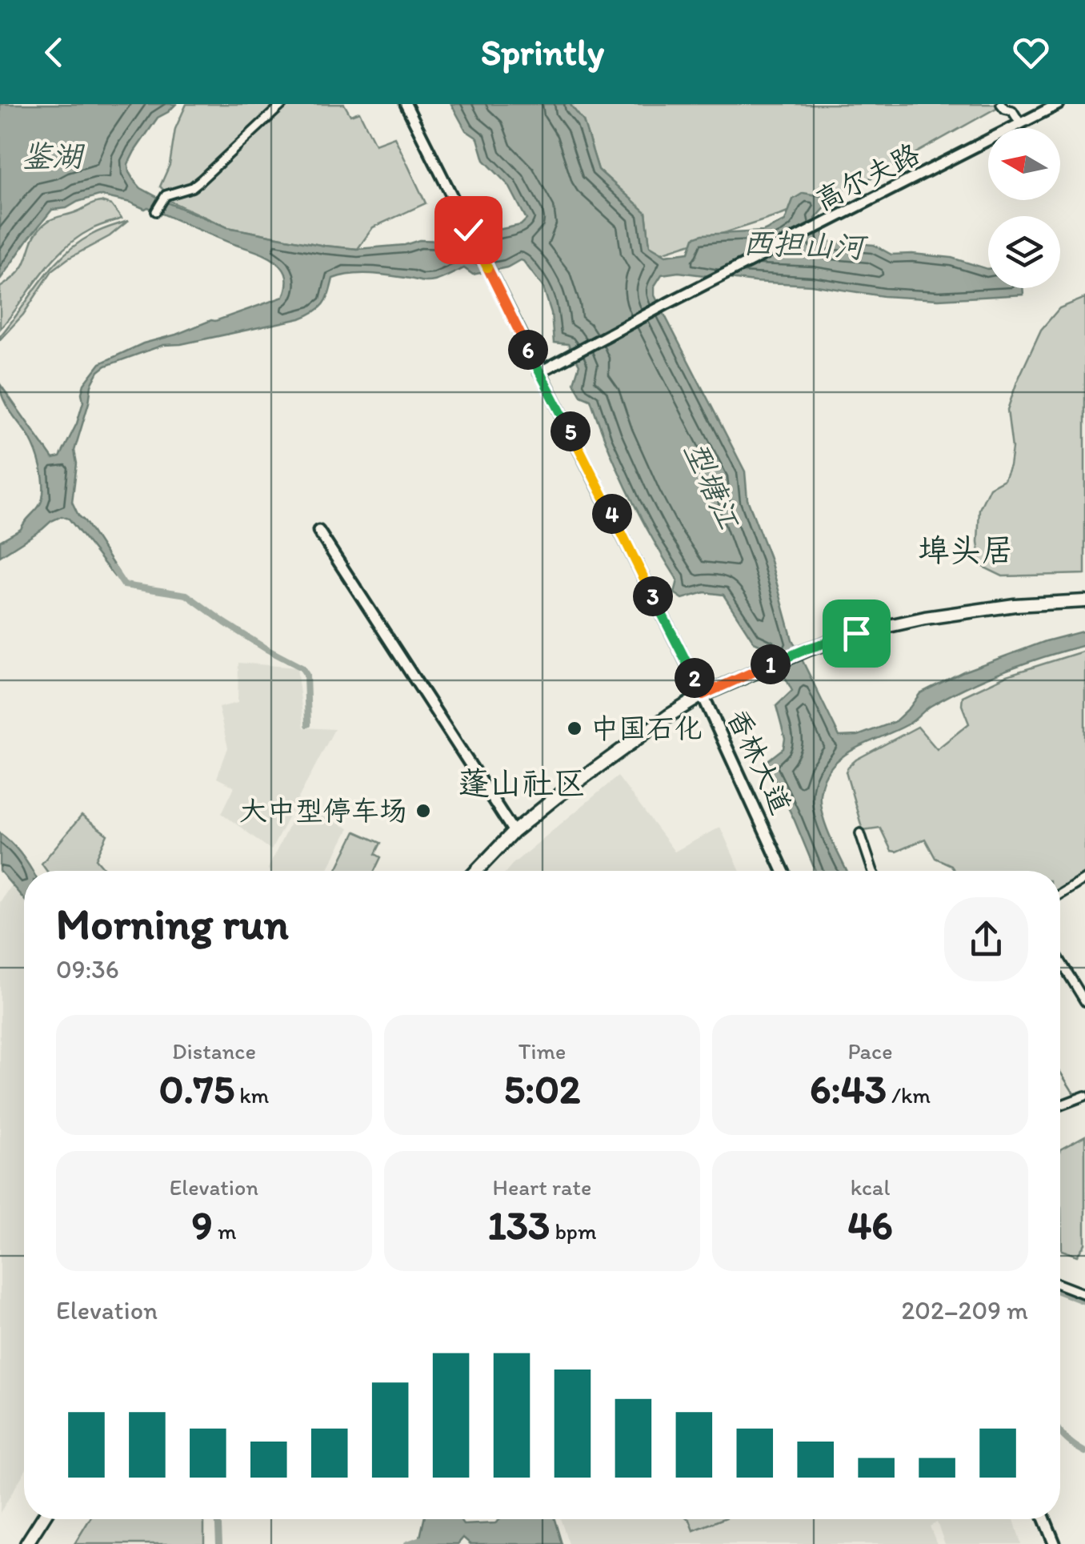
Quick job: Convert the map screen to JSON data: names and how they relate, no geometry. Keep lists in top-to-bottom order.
{
  "streets": {
    "main road": ["香林大道"],
    "street": ["高尔夫路"]
  },
  "crossings": [
    ["高尔夫路", "香林大道"]
  ],
  "districts": ["埠头居", "蓬山社区"],
  "water": ["鉴湖", "西担山河", "型塘江"],
  "places": ["中国石化", "大中型停车场"],
  "north": "left",
  "page": {
    "header": "Sprintly",
    "pins": [
      "6",
      "5",
      "4",
      "3",
      "1",
      "2"
    ],
    "heading": ["Morning run", "09:36"],
    "stats": [
      ["Distance", "0.75 km"],
      ["Time", "5:02"],
      ["Pace", "6:43 /km"],
      ["Elevation", "9 m"],
      ["Heart rate", "133 bpm"],
      ["kcal", "46"]
    ],
    "chart": ["Elevation", "202–209 m"]
  }
}
